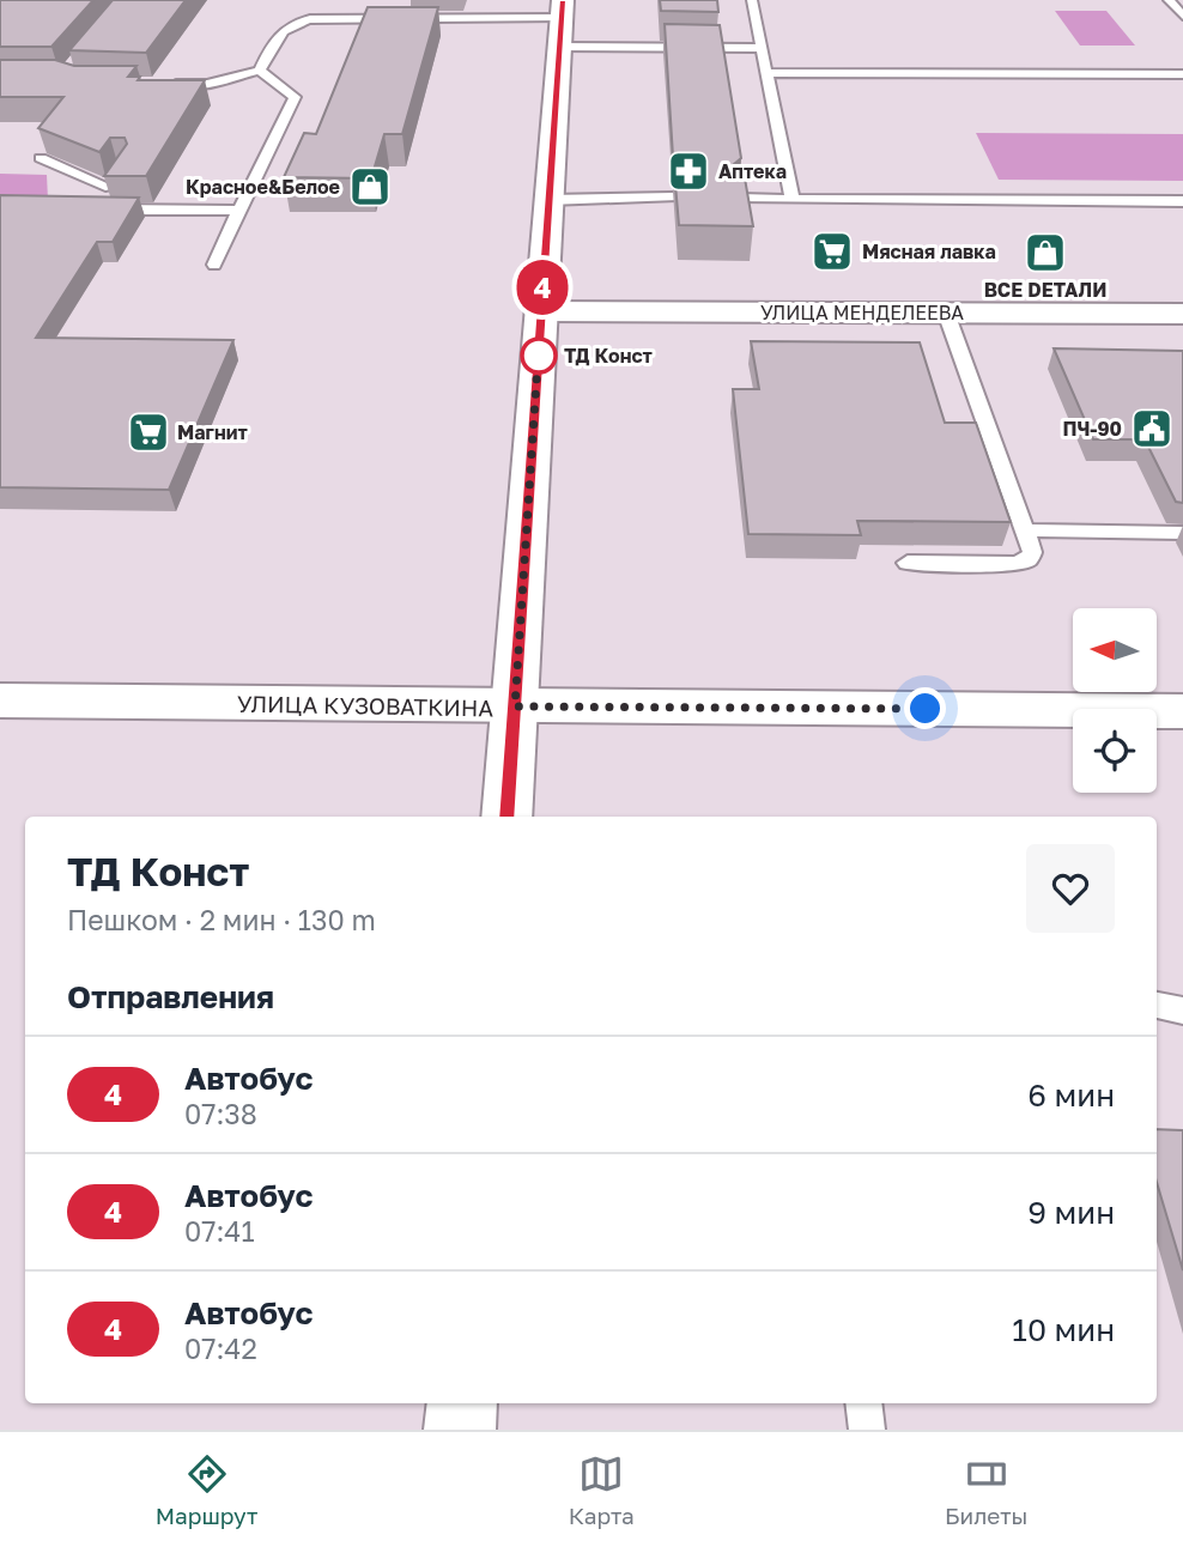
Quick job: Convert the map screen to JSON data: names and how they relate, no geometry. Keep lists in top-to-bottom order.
{
  "streets": {
    "main road": ["УЛИЦА МЕНДЕЛЕЕВА", "УЛИЦА КУЗОВАТКИНА"]
  },
  "places": {
    "pharmacy": ["Аптека"],
    "shop": ["Красное&Белое", "ВСЕ DEТАЛИ"],
    "supermarket": ["Мясная лавка", "Магнит"],
    "other": ["ТД Конст"],
    "public building": ["ПЧ-90"]
  },
  "lines": ["bus line 4"],
  "north": "left",
  "page": {
    "on_map": "4",
    "heading": [
      ["ТД Конст", "Пешком · 2 мин · 130 m"],
      "Отправления"
    ],
    "list": [
      {
        "mark": "4",
        "name": "Автобус",
        "note": "07:38",
        "value": "6 мин"
      },
      {
        "mark": "4",
        "name": "Автобус",
        "note": "07:41",
        "value": "9 мин"
      },
      {
        "mark": "4",
        "name": "Автобус",
        "note": "07:42",
        "value": "10 мин"
      }
    ],
    "tabs": ["Маршрут", "Карта", "Билеты"]
  }
}
